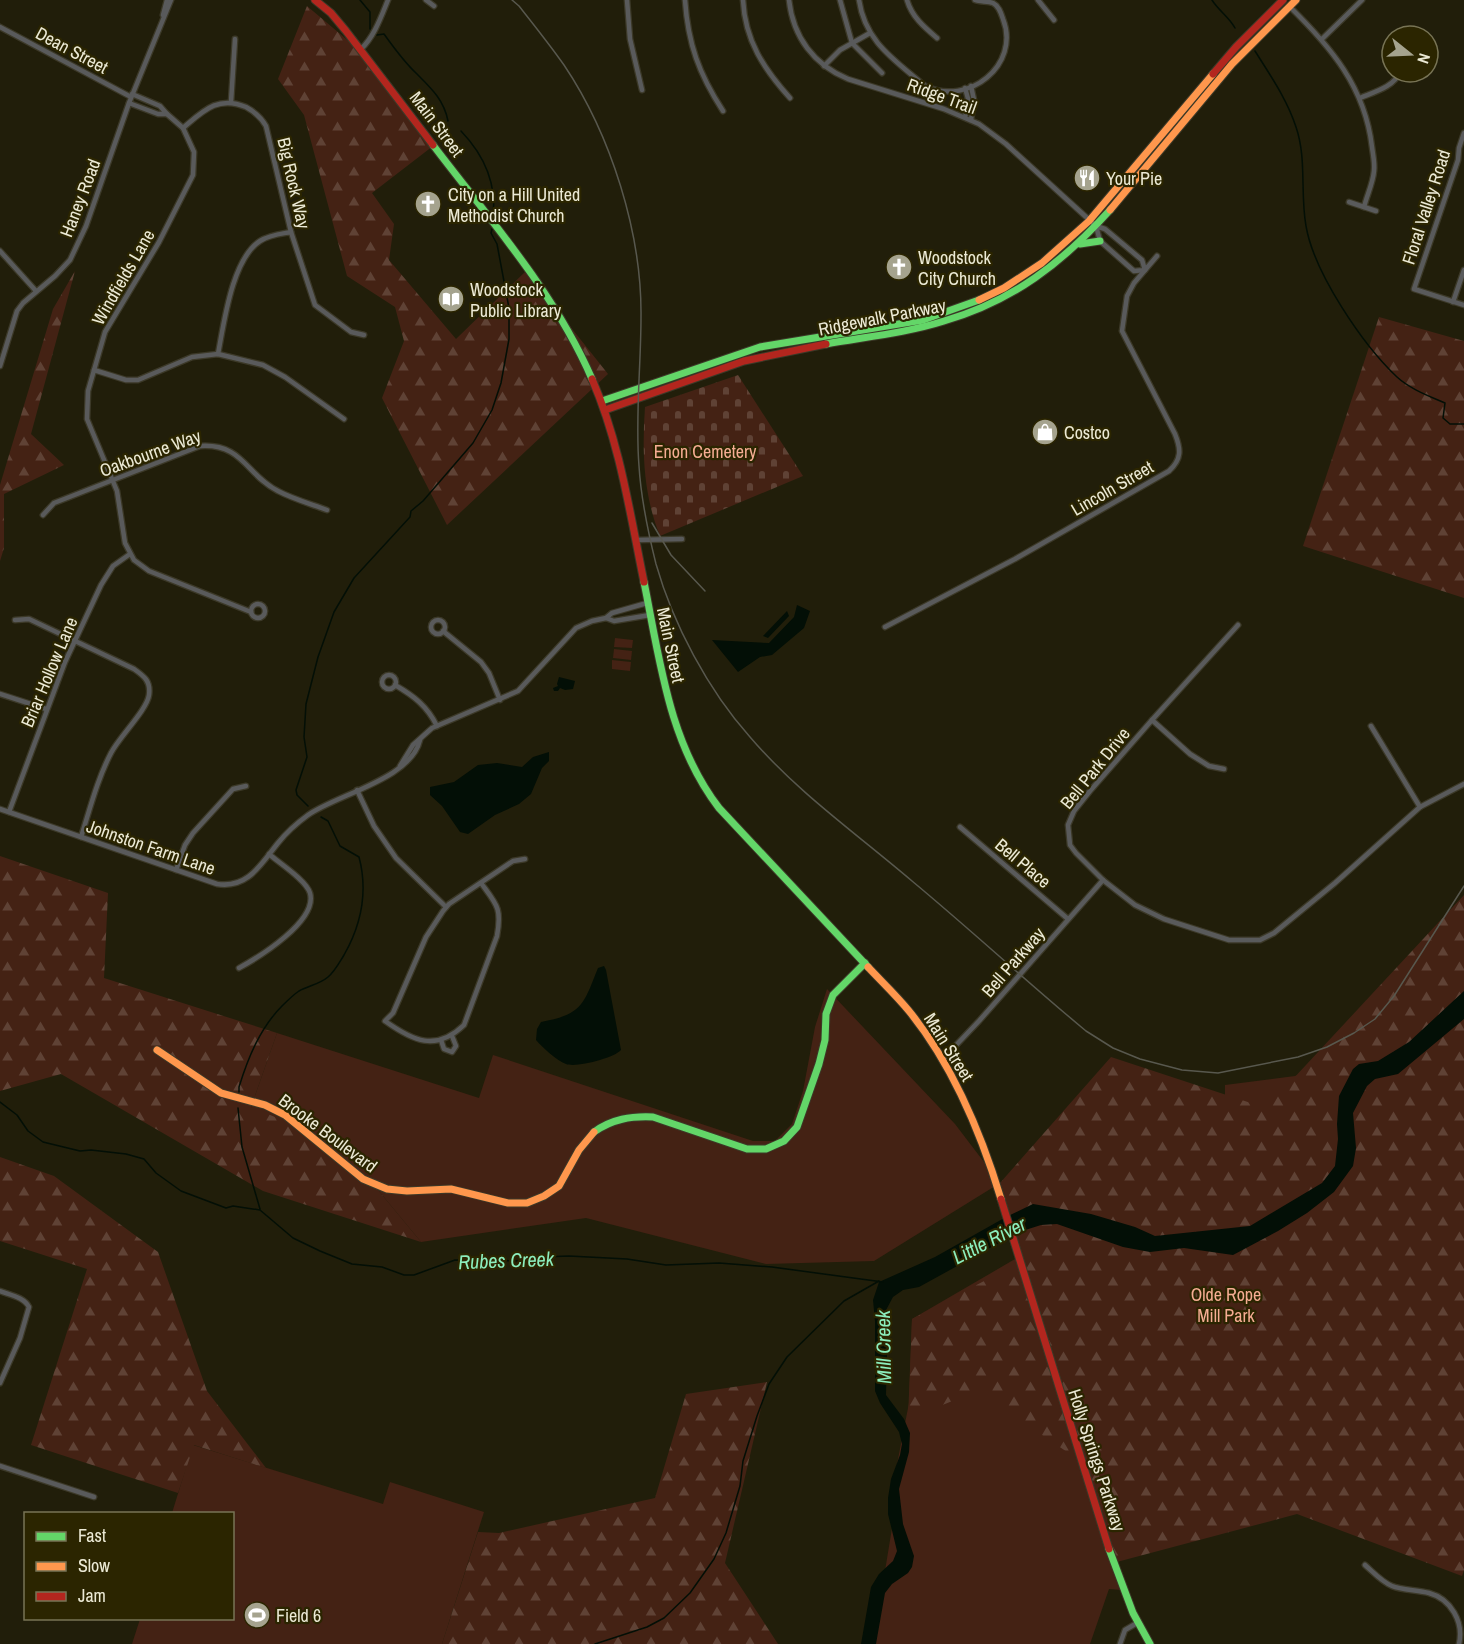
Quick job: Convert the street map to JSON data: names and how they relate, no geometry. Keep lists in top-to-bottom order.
{
  "streets": {
    "main road": [
      "Main Street",
      "Ridgewalk Parkway",
      "Brooke Boulevard",
      "Holly Springs Parkway"
    ],
    "street": [
      "Dean Street",
      "Ridge Trail",
      "Big Rock Way",
      "Haney Road",
      "Floral Valley Road",
      "Windfields Lane",
      "Oakbourne Way",
      "Lincoln Street",
      "Briar Hollow Lane",
      "Bell Park Drive",
      "Johnston Farm Lane",
      "Bell Place",
      "Bell Parkway"
    ]
  },
  "crossings": [
    ["Dean Street", "Haney Road"],
    ["Ridge Trail", "Ridgewalk Parkway"],
    ["Ridge Trail", "Lincoln Street"],
    ["Main Street", "Ridgewalk Parkway"],
    ["Main Street", "Johnston Farm Lane"],
    ["Main Street", "Bell Parkway"],
    ["Main Street", "Brooke Boulevard"],
    ["Main Street", "Holly Springs Parkway"],
    ["Windfields Lane", "Oakbourne Way"],
    ["Windfields Lane", "Briar Hollow Lane"],
    ["Briar Hollow Lane", "Johnston Farm Lane"],
    ["Bell Park Drive", "Bell Parkway"],
    ["Bell Place", "Bell Parkway"]
  ],
  "water": ["Little River", "Rubes Creek", "Mill Creek"],
  "parks": ["Enon Cemetery", "Olde Rope Mill Park"],
  "places": {
    "restaurant": ["Your Pie"],
    "church": ["City on a Hill United Methodist Church", "Woodstock City Church"],
    "library": ["Woodstock Public Library"],
    "shop": ["Costco"],
    "sports": ["Field 6"]
  },
  "legend": ["Fast", "Slow", "Jam"],
  "north": "right"
}
